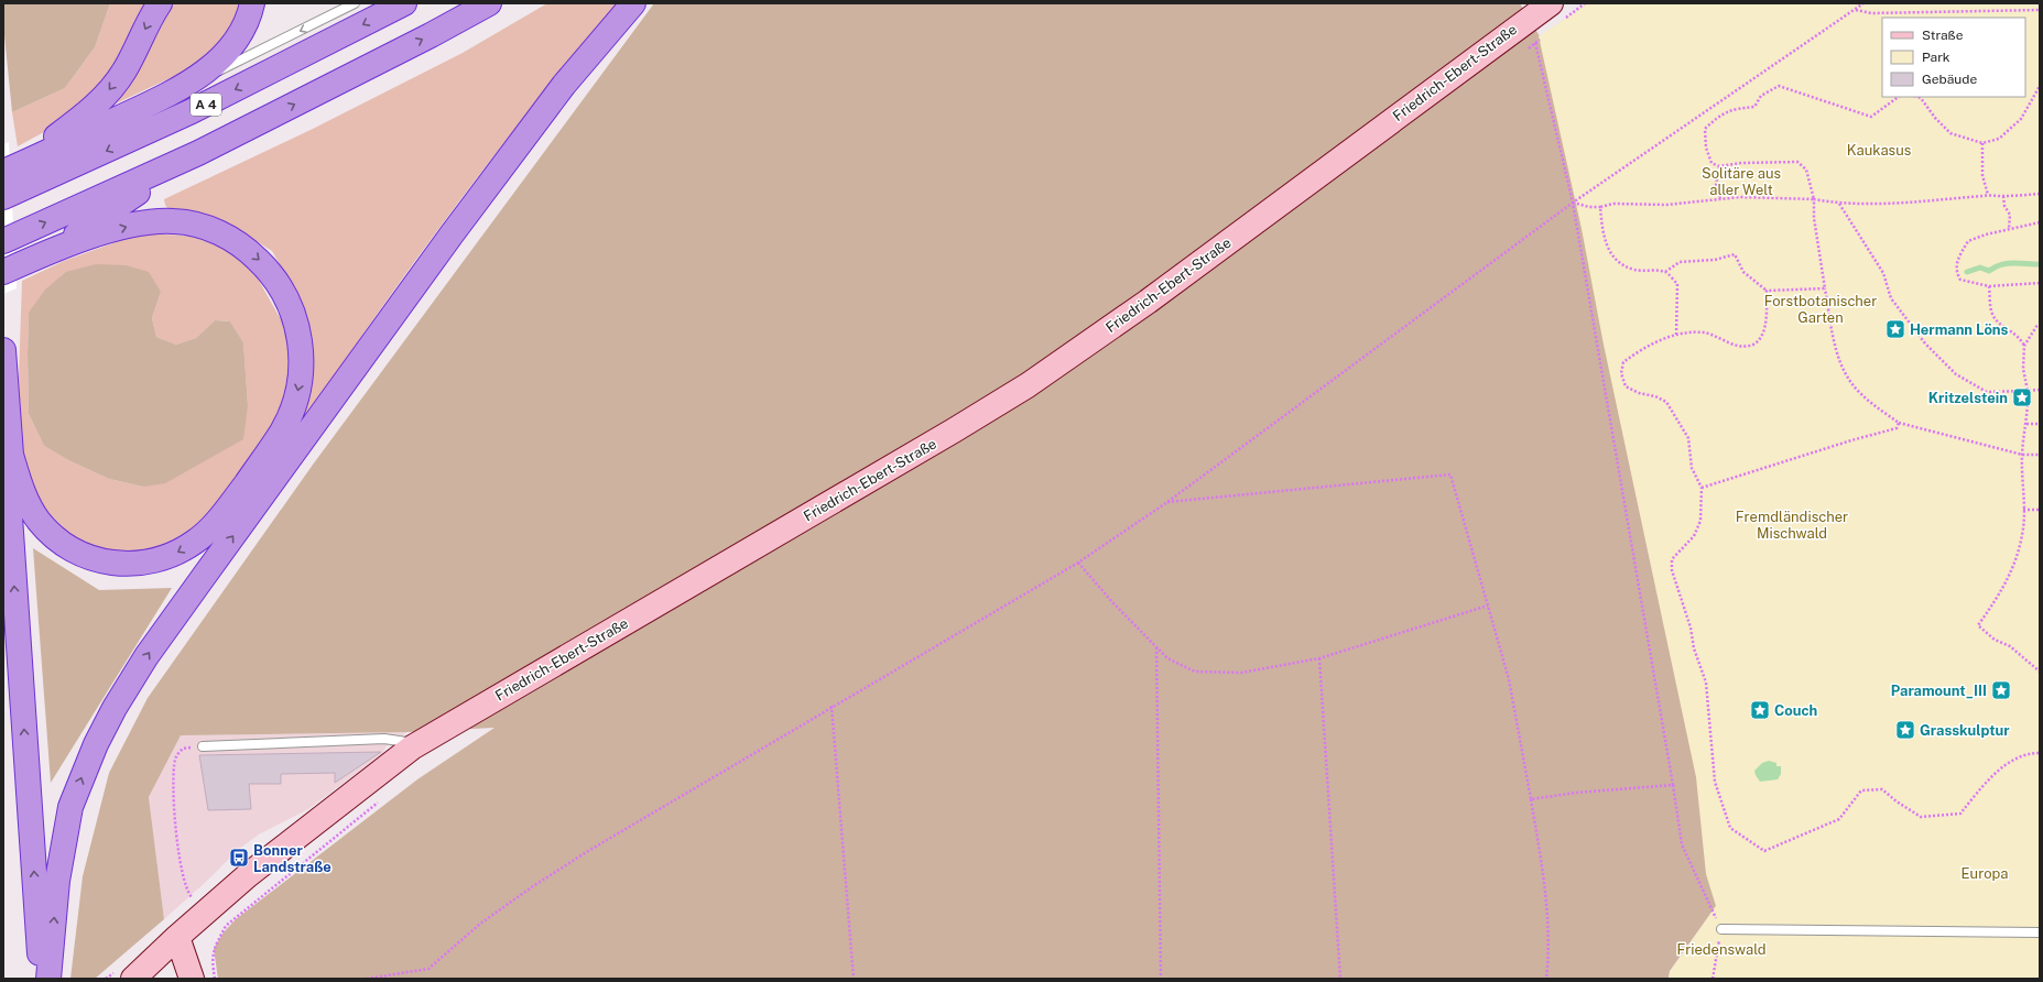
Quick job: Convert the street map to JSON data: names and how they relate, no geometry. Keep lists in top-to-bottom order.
{
  "streets": {
    "highway": ["A 4"],
    "main road": ["Friedrich-Ebert-Straße"]
  },
  "parks": [
    "Kaukasus",
    "Solitäre aus aller Welt",
    "Forstbotanischer Garten",
    "Fremdländischer Mischwald",
    "Europa",
    "Friedenswald"
  ],
  "places": {
    "place": [
      "Hermann Löns",
      "Kritzelstein",
      "Paramount_III",
      "Couch",
      "Grasskulptur"
    ],
    "bus stop": ["Bonner Landstraße"]
  },
  "legend": ["Straße", "Park", "Gebäude"]
}
